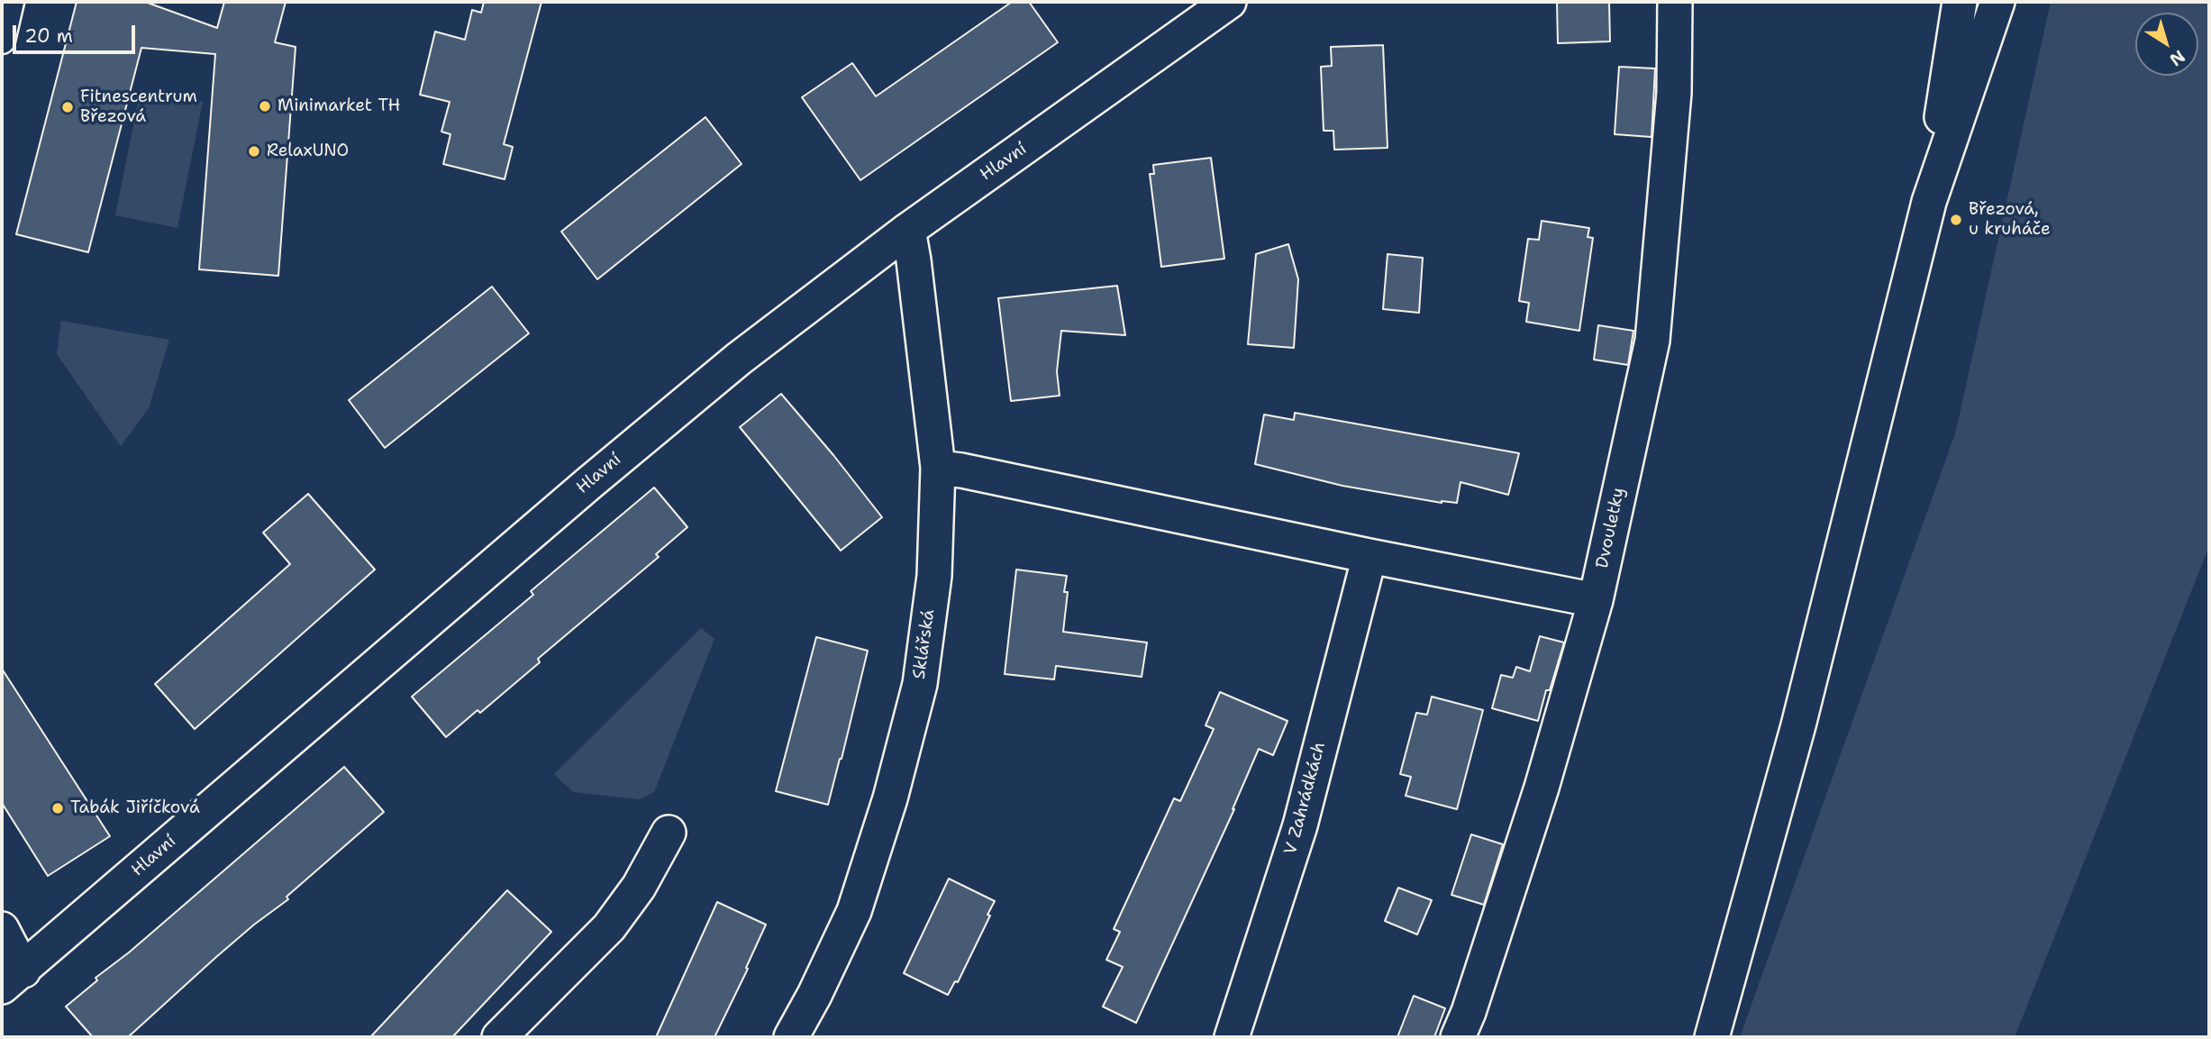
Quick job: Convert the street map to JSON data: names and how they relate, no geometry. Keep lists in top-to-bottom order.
{
  "streets": {
    "street": [
      "Hlavní",
      "Dvouletky",
      "Sklářská",
      "V Zahrádkách"
    ]
  },
  "crossings": [
    ["Hlavní", "Sklářská"]
  ],
  "places": [
    "Minimarket TH",
    "Fitnescentrum Březová",
    "RelaxUNO",
    "Březová, u kruháče",
    "Tabák Jiříčková"
  ],
  "scale_bar": "20 m",
  "north": "bottom right"
}
